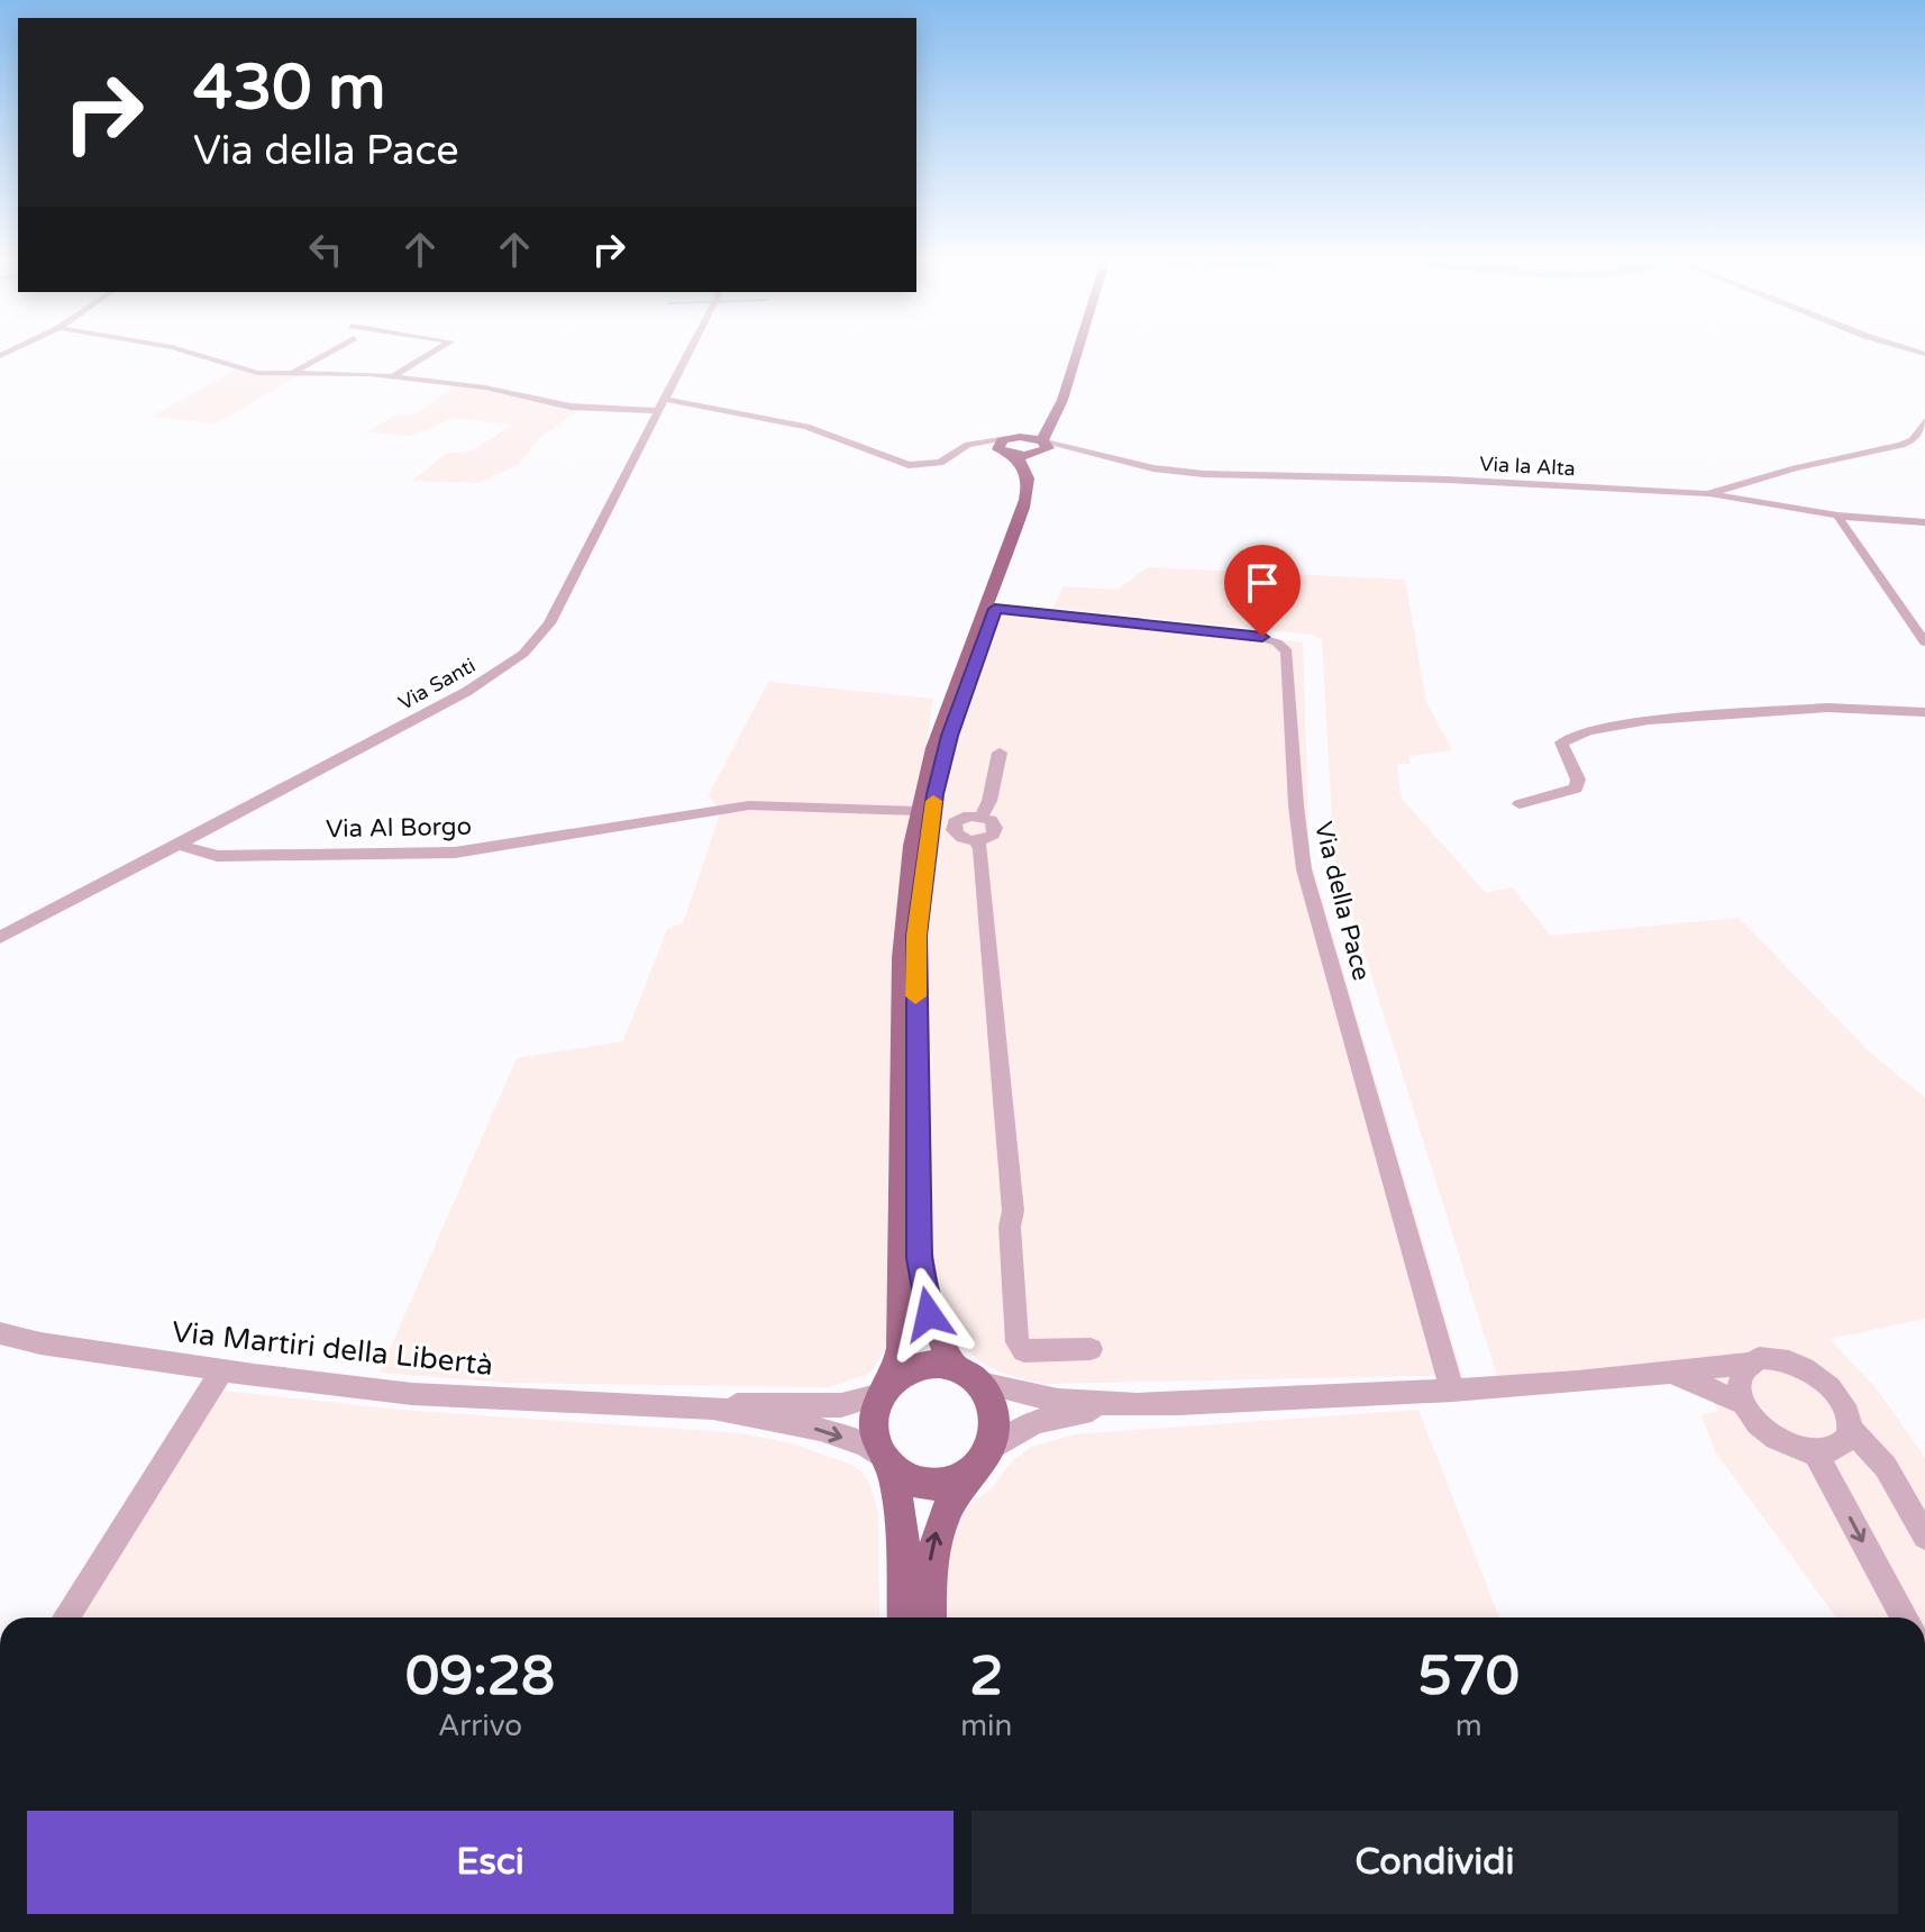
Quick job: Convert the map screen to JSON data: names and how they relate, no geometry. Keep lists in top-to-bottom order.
{
  "streets": {
    "street": [
      "Via la Alta",
      "Via Santi",
      "Via Al Borgo",
      "Via della Pace",
      "Via Martiri della Libertà"
    ]
  },
  "crossings": [
    ["Via Santi", "Via Al Borgo"]
  ],
  "page": {
    "turn": ["430 m", "Via della Pace"],
    "eta": [
      "09:28",
      "Arrivo",
      "2",
      "min",
      "570",
      "m"
    ],
    "buttons": ["Esci", "Condividi"]
  }
}
